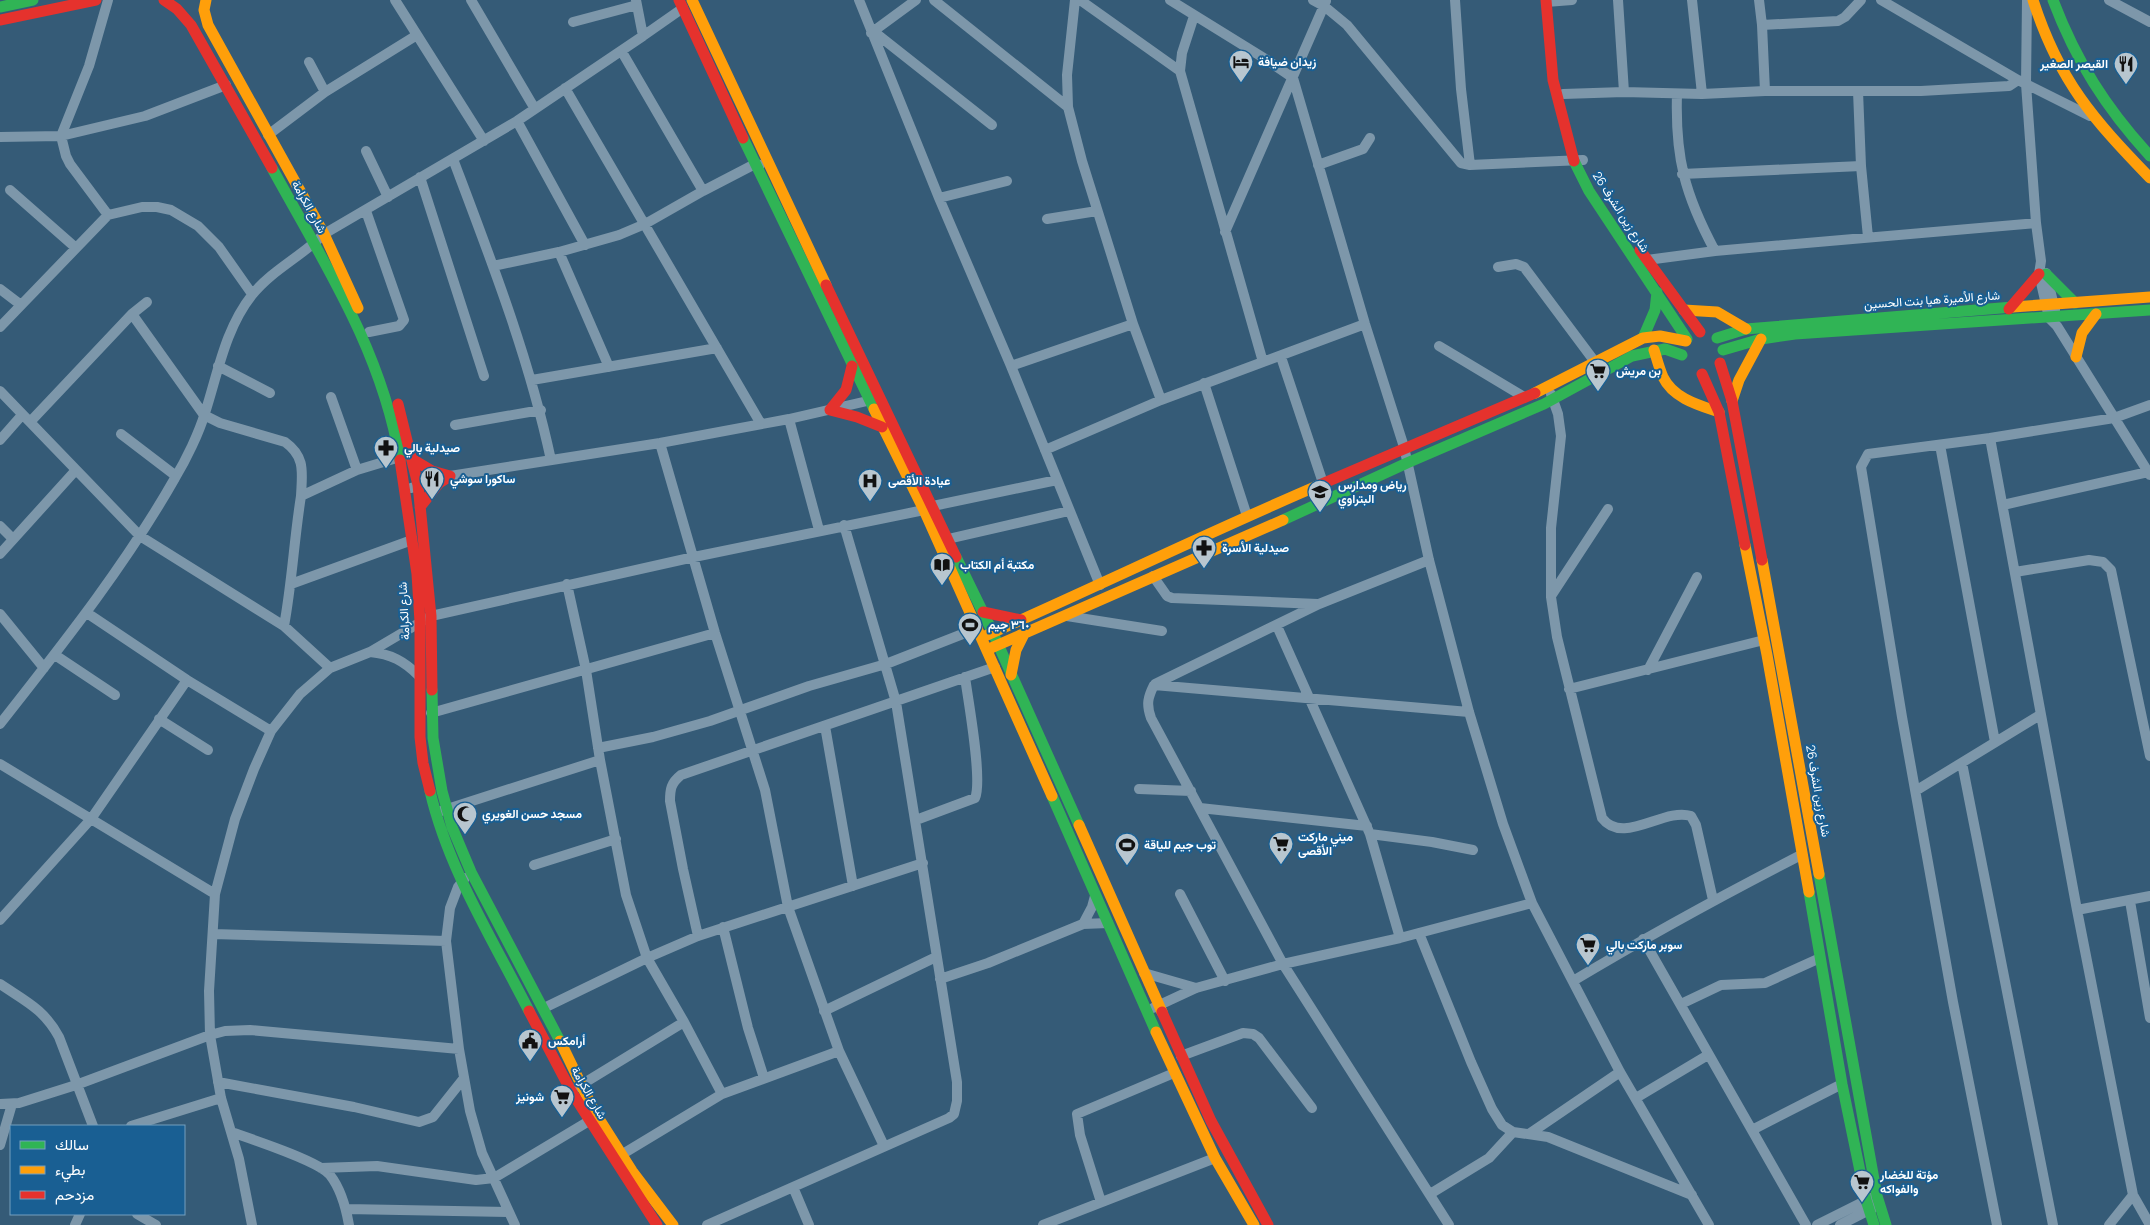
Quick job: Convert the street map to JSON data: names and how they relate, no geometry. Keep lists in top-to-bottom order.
{
  "streets": {
    "street": ["شارع الكرامة", "شارع زين الشرف 26", "شارع الأميرة هيا بنت الحسين"]
  },
  "crossings": [
    ["شارع زين الشرف 26", "شارع الأميرة هيا بنت الحسين"]
  ],
  "places": {
    "hotel": ["زيدان ضيافة"],
    "restaurant": ["القيصر الصغير", "ساكورا سوشي"],
    "supermarket": [
      "بن مريش",
      "ميني ماركت الأقصى",
      "سوبر ماركت بالي",
      "شونيز",
      "مؤتة للخضار والفواكه"
    ],
    "pharmacy": ["صيدلية بالي", "صيدلية الأسرة"],
    "hospital": ["عيادة الأقصى"],
    "school or university": ["رياض ومدارس البتراوي"],
    "library": ["مكتبة أم الكتاب"],
    "sports": ["٣٦٠ جيم", "توب جيم للياقة"],
    "mosque": ["مسجد حسن الغويري"],
    "public building": ["أرامكس"]
  },
  "legend": ["سالك", "بطيء", "مزدحم"]
}
